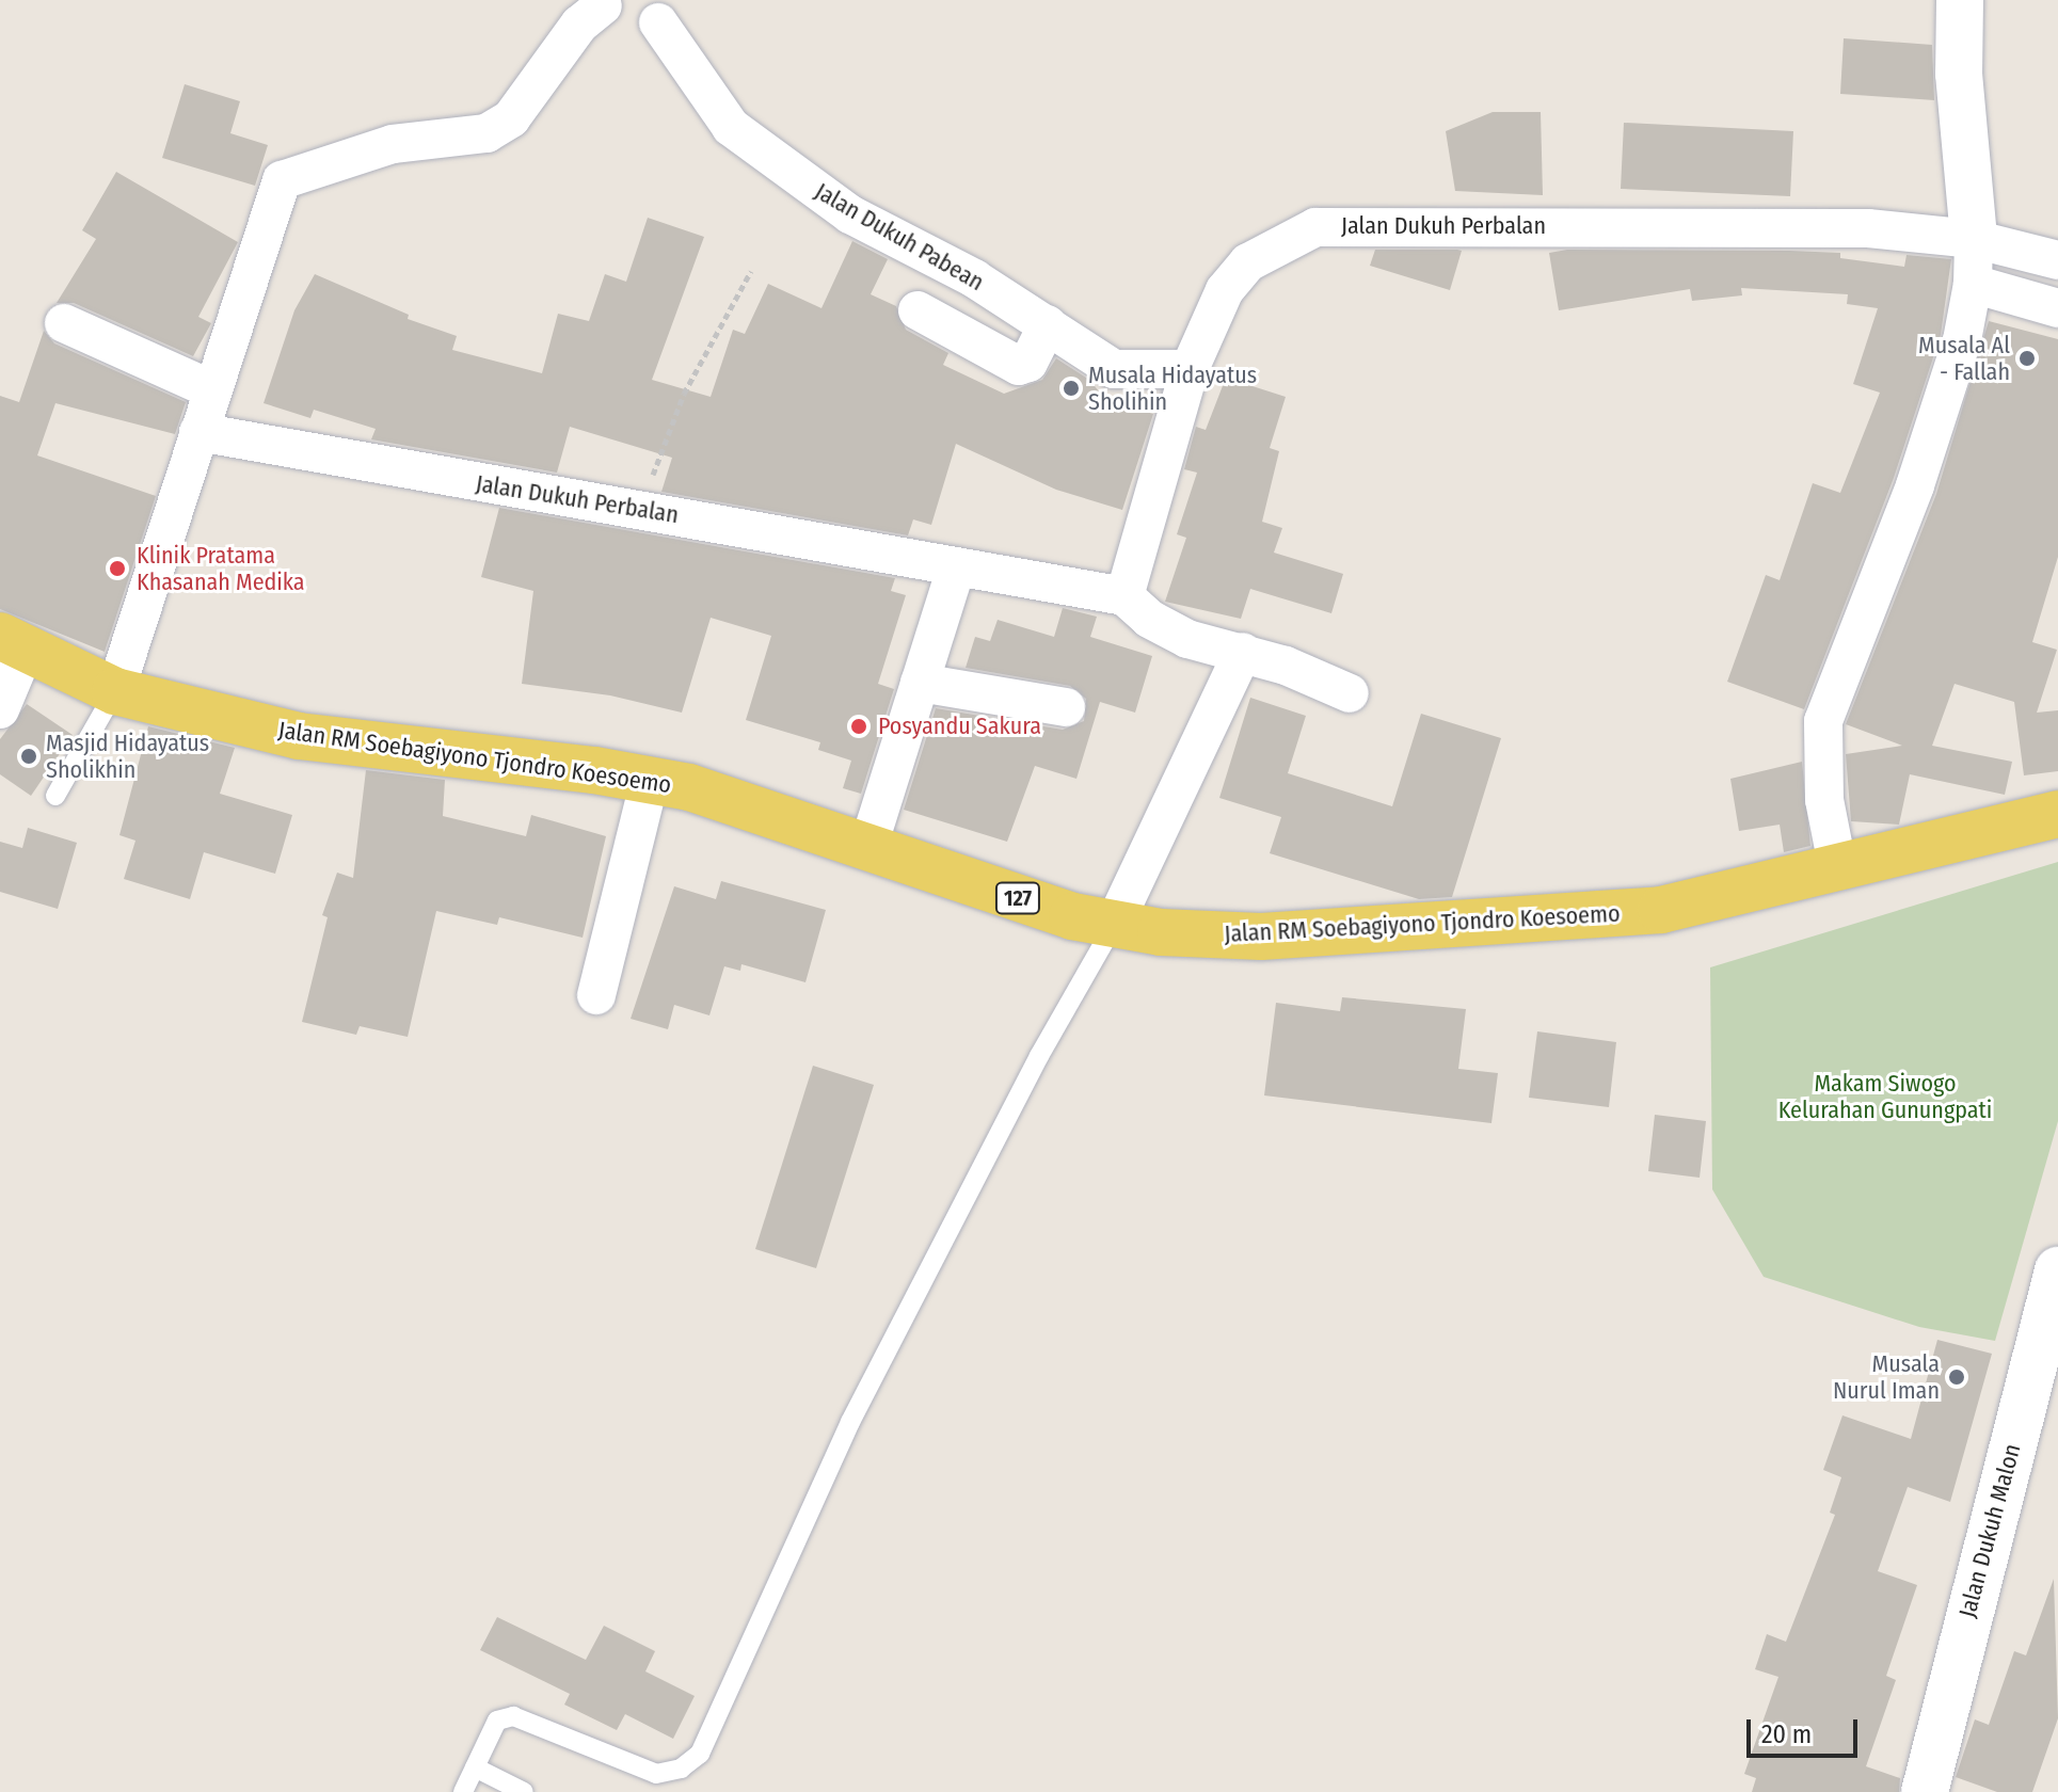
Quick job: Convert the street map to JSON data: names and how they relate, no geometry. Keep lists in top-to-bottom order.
{
  "streets": {
    "main road": ["Jalan RM Soebagiyono Tjondro Koesoemo", "127"],
    "street": ["Jalan Dukuh Perbalan", "Jalan Dukuh Pabean", "Jalan Dukuh Malon"]
  },
  "crossings": [
    ["Jalan Dukuh Perbalan", "Jalan Dukuh Pabean"]
  ],
  "parks": ["Makam Siwogo Kelurahan Gunungpati"],
  "places": [
    "Musala Al - Fallah",
    "Musala Hidayatus Sholihin",
    "Klinik Pratama Khasanah Medika",
    "Posyandu Sakura",
    "Masjid Hidayatus Sholikhin",
    "Musala Nurul Iman"
  ],
  "scale_bar": "20 m"
}
